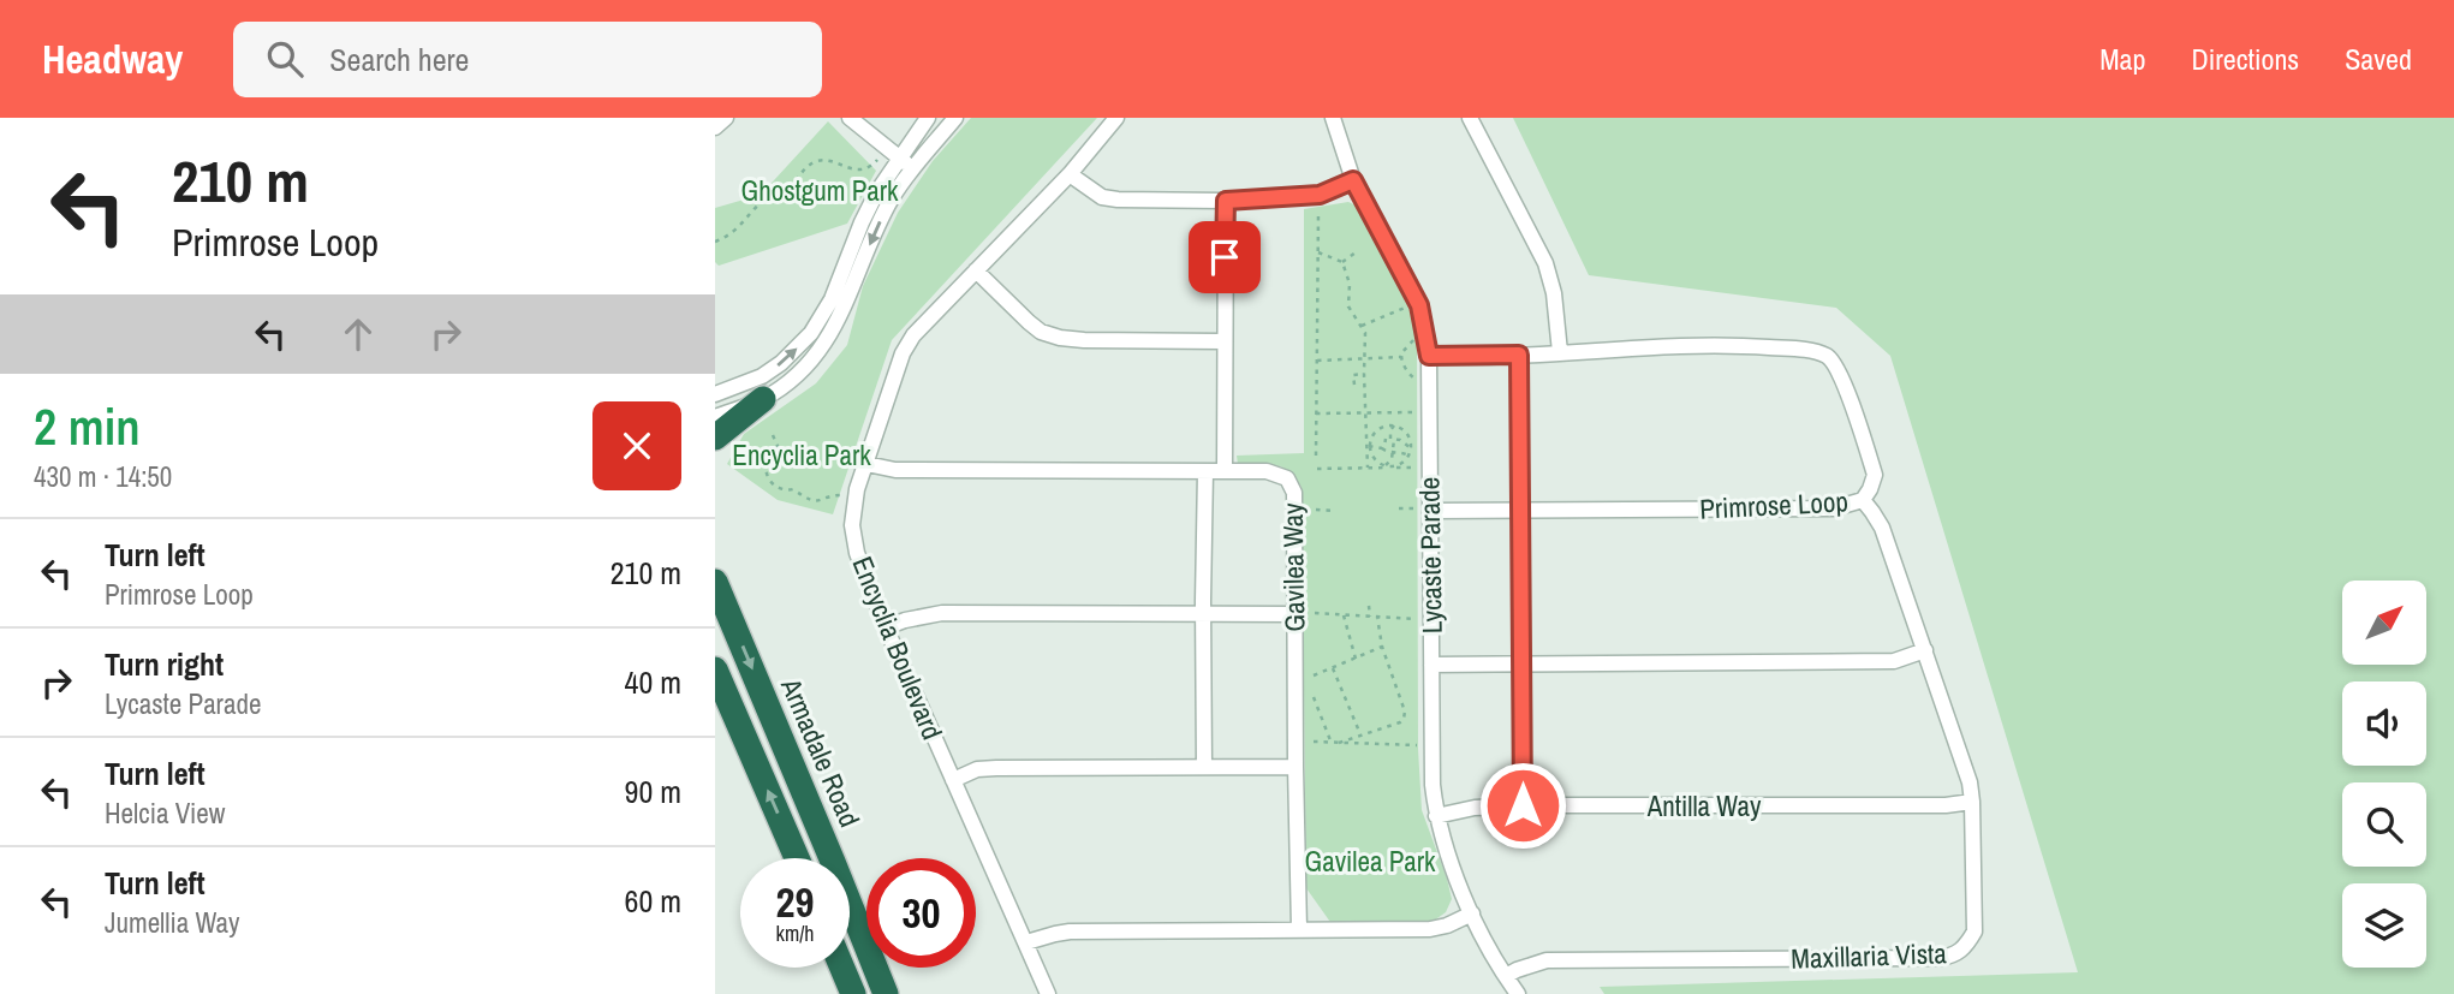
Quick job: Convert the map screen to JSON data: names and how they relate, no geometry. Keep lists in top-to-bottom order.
{
  "streets": {
    "highway": ["Armadale Road"],
    "street": [
      "Primrose Loop",
      "Lycaste Parade",
      "Gavilea Way",
      "Encyclia Boulevard",
      "Antilla Way",
      "Maxillaria Vista"
    ]
  },
  "crossings": [
    ["Primrose Loop", "Lycaste Parade"],
    ["Primrose Loop", "Maxillaria Vista"],
    ["Lycaste Parade", "Antilla Way"],
    ["Lycaste Parade", "Maxillaria Vista"],
    ["Gavilea Way", "Encyclia Boulevard"],
    ["Antilla Way", "Maxillaria Vista"]
  ],
  "parks": ["Ghostgum Park", "Encyclia Park", "Gavilea Park"],
  "north": "top right",
  "page": {
    "header": "Headway",
    "search": "Search here",
    "nav": ["Map", "Directions", "Saved"],
    "turn": ["210 m", "Primrose Loop"],
    "heading": ["2 min", "430 m · 14:50"],
    "list": [
      {
        "name": "Turn left",
        "note": "Primrose Loop",
        "value": "210 m"
      },
      {
        "name": "Turn right",
        "note": "Lycaste Parade",
        "value": "40 m"
      },
      {
        "name": "Turn left",
        "note": "Helcia View",
        "value": "90 m"
      },
      {
        "name": "Turn left",
        "note": "Jumellia Way",
        "value": "60 m"
      }
    ],
    "speed": "29 km/h",
    "limit": "30"
  }
}
